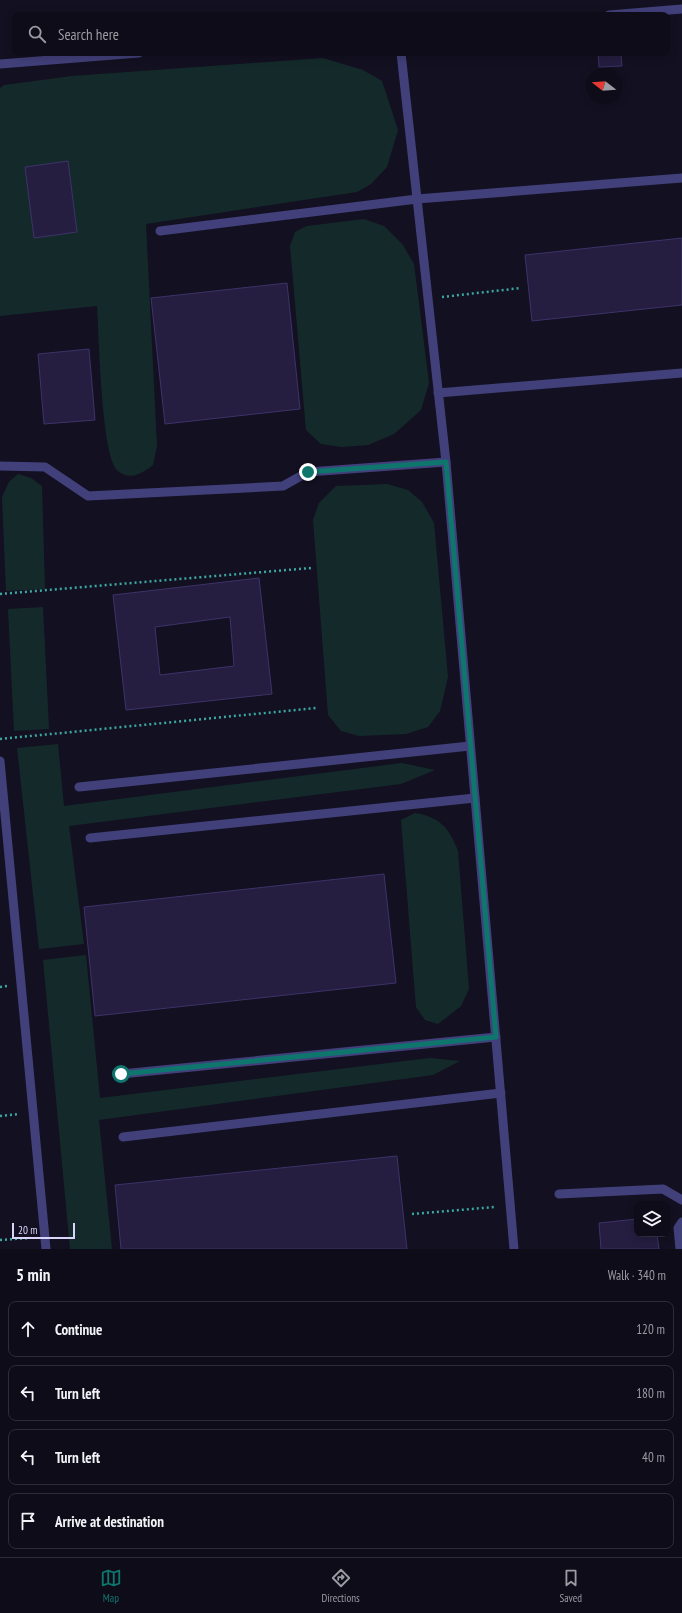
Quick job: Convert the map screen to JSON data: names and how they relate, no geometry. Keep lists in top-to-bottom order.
{
  "scale_bar": "20 m",
  "north": "left",
  "page": {
    "search": "Search here",
    "scale": "20 m",
    "heading": ["5 min", "Walk · 340 m"],
    "list": [
      ["Continue", "120 m"],
      ["Turn left", "180 m"],
      ["Turn left", "40 m"],
      "Arrive at destination"
    ],
    "nav": ["Map", "Directions", "Saved"]
  }
}
